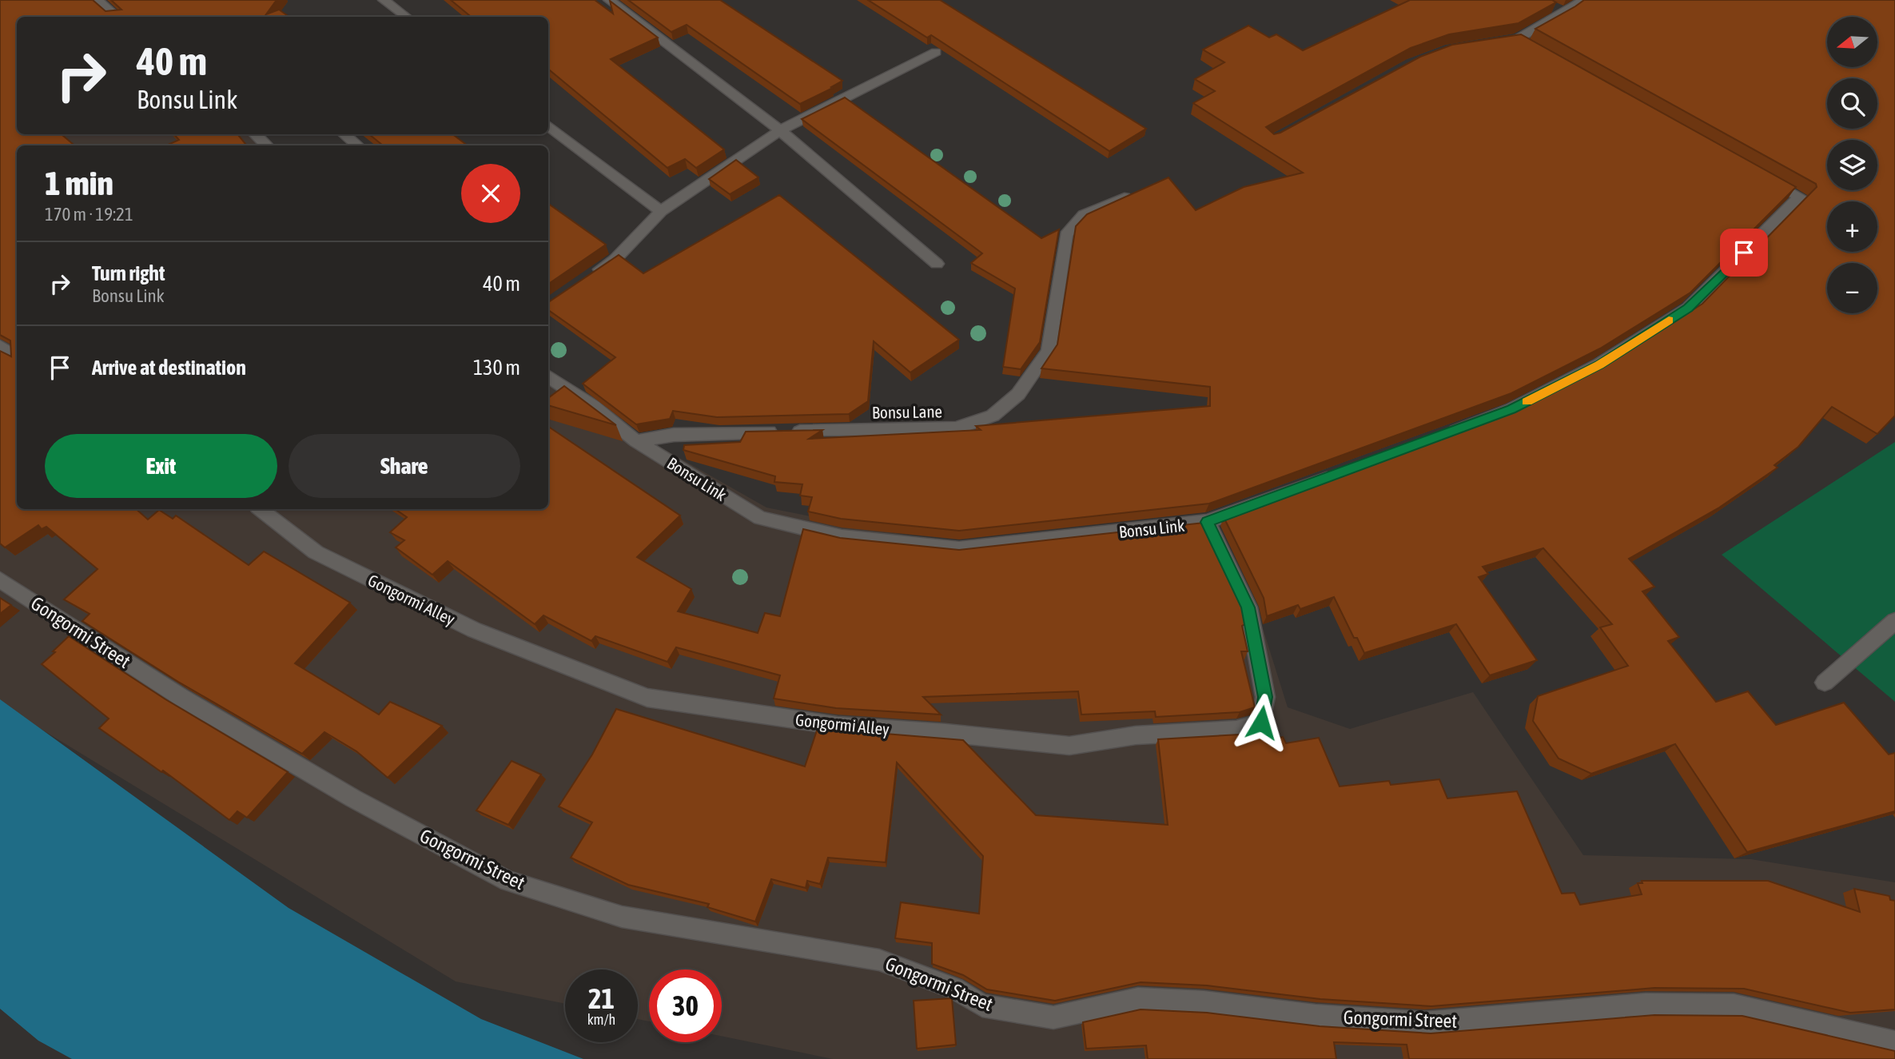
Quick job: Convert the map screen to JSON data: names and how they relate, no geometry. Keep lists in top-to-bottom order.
{
  "streets": {
    "street": [
      "Bonsu Lane",
      "Bonsu Link",
      "Gongormi Alley",
      "Gongormi Street"
    ]
  },
  "crossings": [
    ["Bonsu Lane", "Bonsu Link"],
    ["Bonsu Link", "Gongormi Alley"]
  ],
  "north": "left",
  "page": {
    "map_buttons": ["+", "−"],
    "turn": ["40 m", "Bonsu Link"],
    "heading": ["1 min", "170 m · 19:21"],
    "list": [
      {
        "name": "Turn right",
        "note": "Bonsu Link",
        "value": "40 m"
      },
      {
        "name": "Arrive at destination",
        "value": "130 m"
      }
    ],
    "buttons": ["Exit", "Share"],
    "speed": "21 km/h",
    "limit": "30"
  }
}
